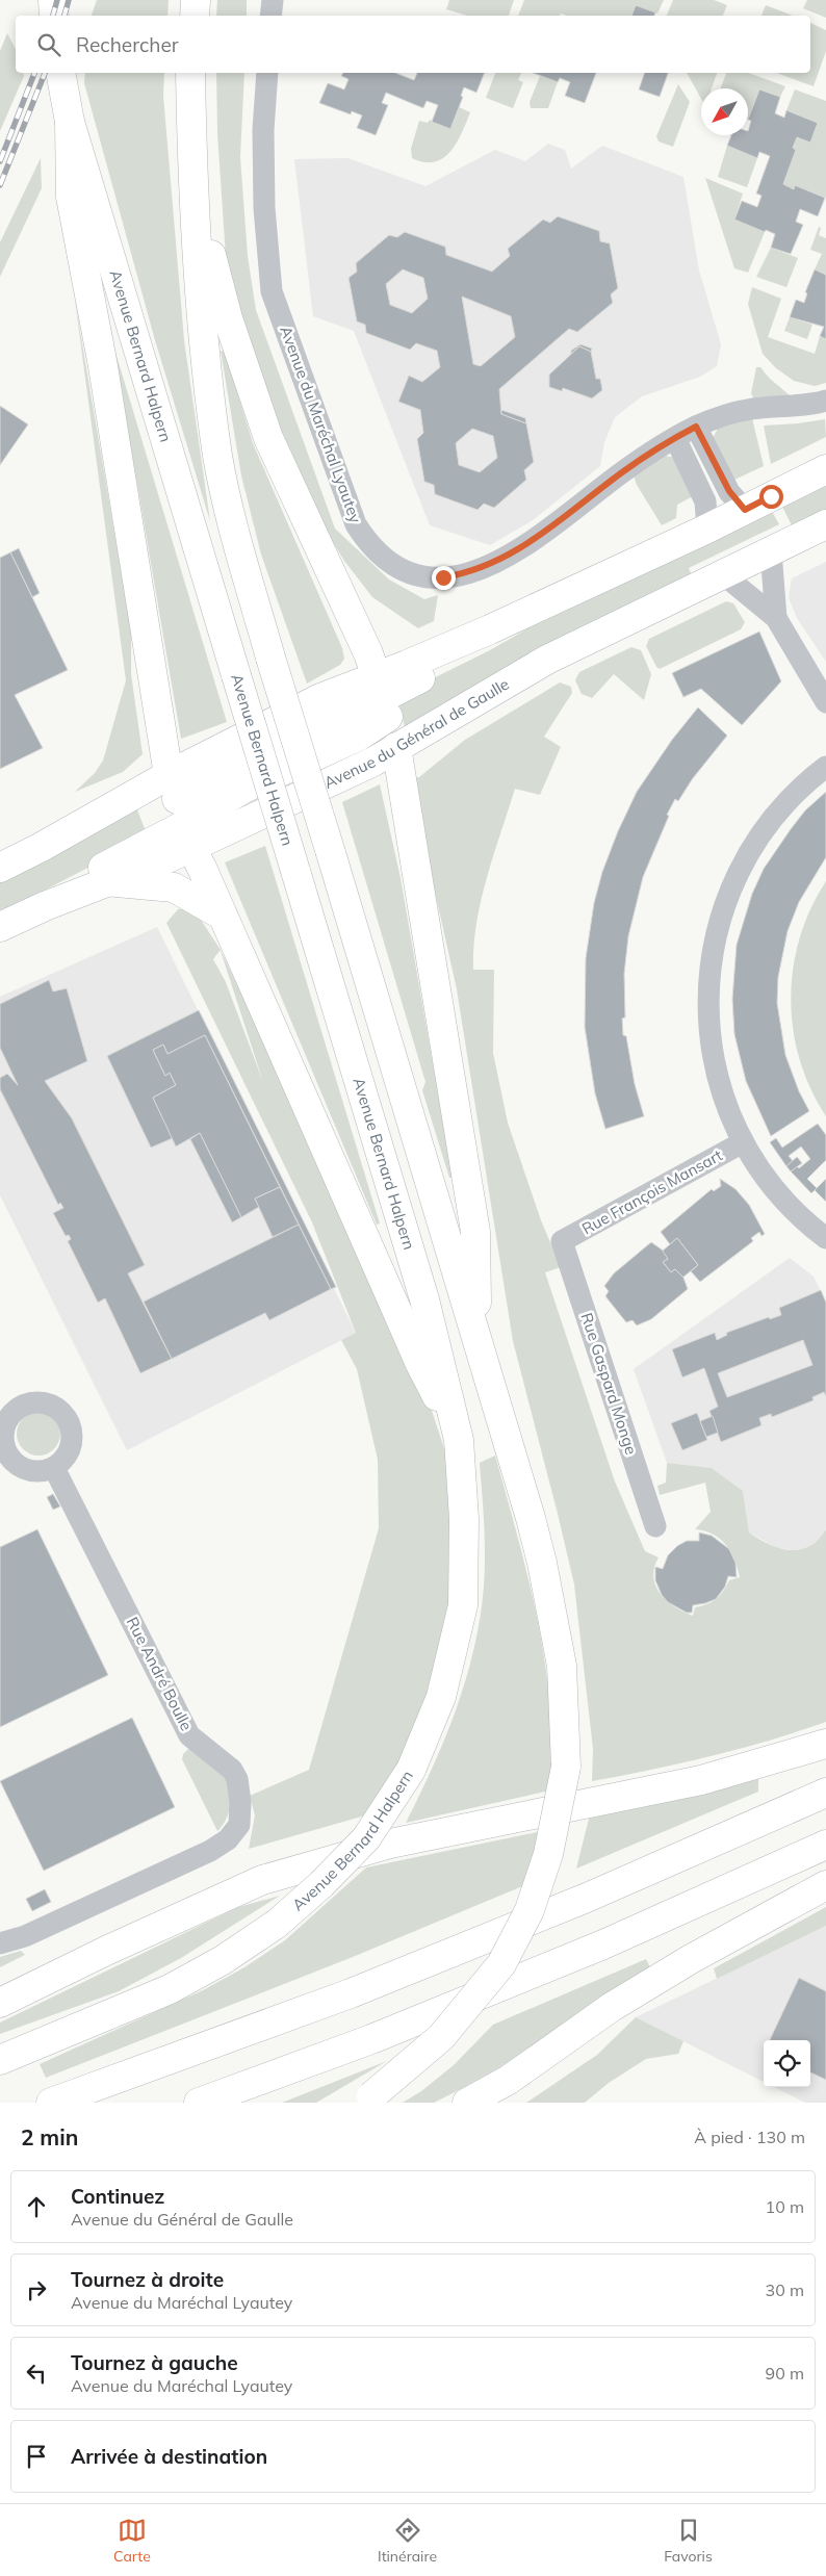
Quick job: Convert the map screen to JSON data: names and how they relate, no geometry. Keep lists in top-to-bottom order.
{
  "streets": {
    "main road": ["Avenue Bernard Halpern", "Avenue du Général de Gaulle"],
    "street": [
      "Avenue du Maréchal Lyautey",
      "Rue François Mansart",
      "Rue Gaspard Monge",
      "Rue André Boulle"
    ]
  },
  "crossings": [
    ["Rue François Mansart", "Rue Gaspard Monge"]
  ],
  "north": "bottom left",
  "page": {
    "search": "Rechercher",
    "heading": ["2 min", "À pied · 130 m"],
    "list": [
      ["Continuez", "Avenue du Général de Gaulle", "10 m"],
      ["Tournez à droite", "Avenue du Maréchal Lyautey", "30 m"],
      ["Tournez à gauche", "Avenue du Maréchal Lyautey", "90 m"],
      "Arrivée à destination"
    ],
    "nav": ["Carte", "Itinéraire", "Favoris"]
  }
}
